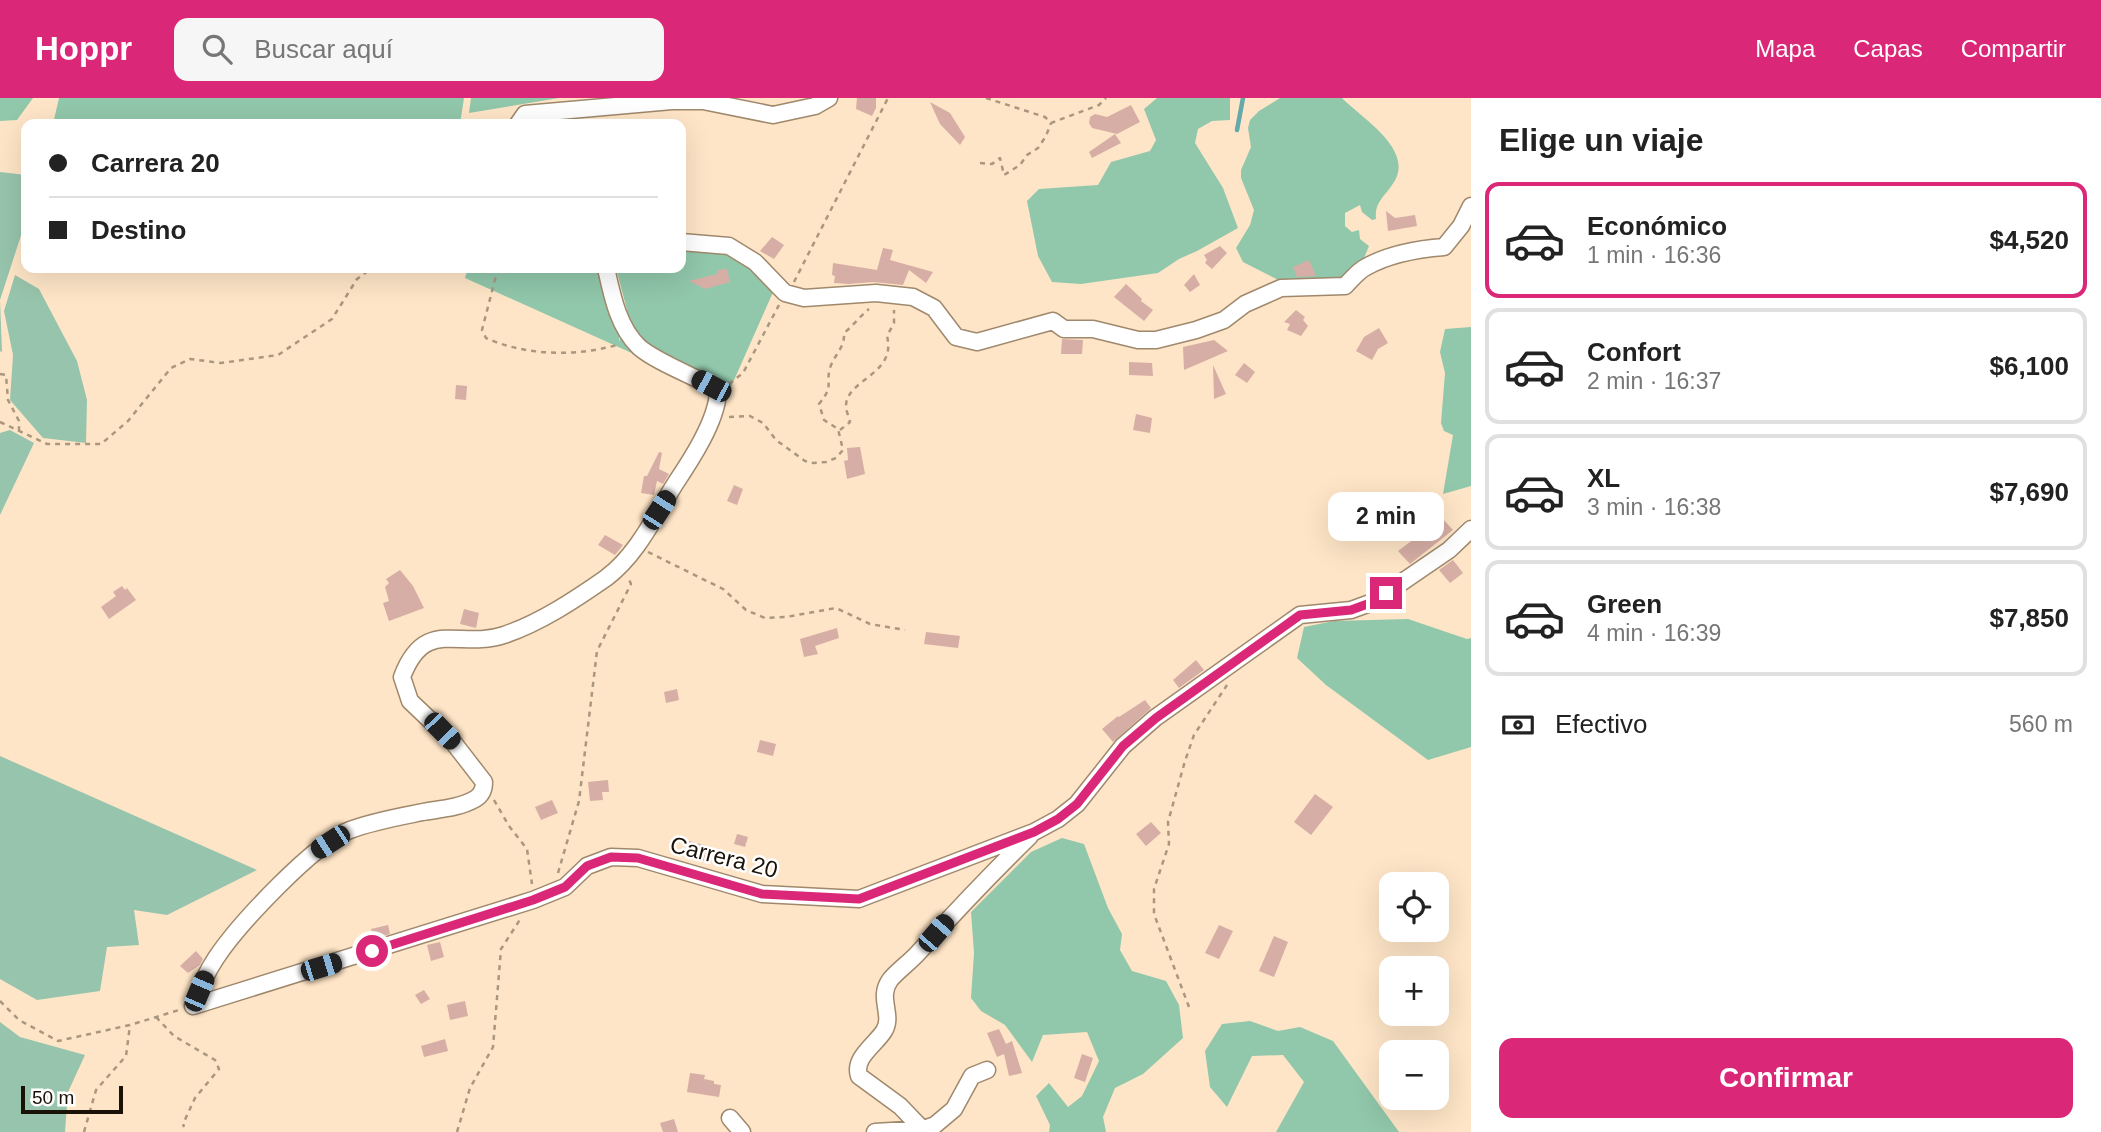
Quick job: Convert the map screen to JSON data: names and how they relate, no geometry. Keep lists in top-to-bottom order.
{
  "streets": {
    "street": ["Carrera 20"]
  },
  "scale_bar": "50 m",
  "page": {
    "header": "Hoppr",
    "search": "Buscar aquí",
    "nav": ["Mapa", "Capas", "Compartir"],
    "heading": "Elige un viaje",
    "banner": ["Carrera 20", "Destino"],
    "list": [
      {
        "name": "Económico",
        "note": "1 min · 16:36",
        "value": "$4,520"
      },
      {
        "name": "Confort",
        "note": "2 min · 16:37",
        "value": "$6,100"
      },
      {
        "name": "XL",
        "note": "3 min · 16:38",
        "value": "$7,690"
      },
      {
        "name": "Green",
        "note": "4 min · 16:39",
        "value": "$7,850"
      }
    ],
    "bubble": "2 min",
    "pay": ["Efectivo", "560 m"],
    "map_buttons": ["+", "−"],
    "buttons": "Confirmar",
    "scale": "50 m"
  }
}
